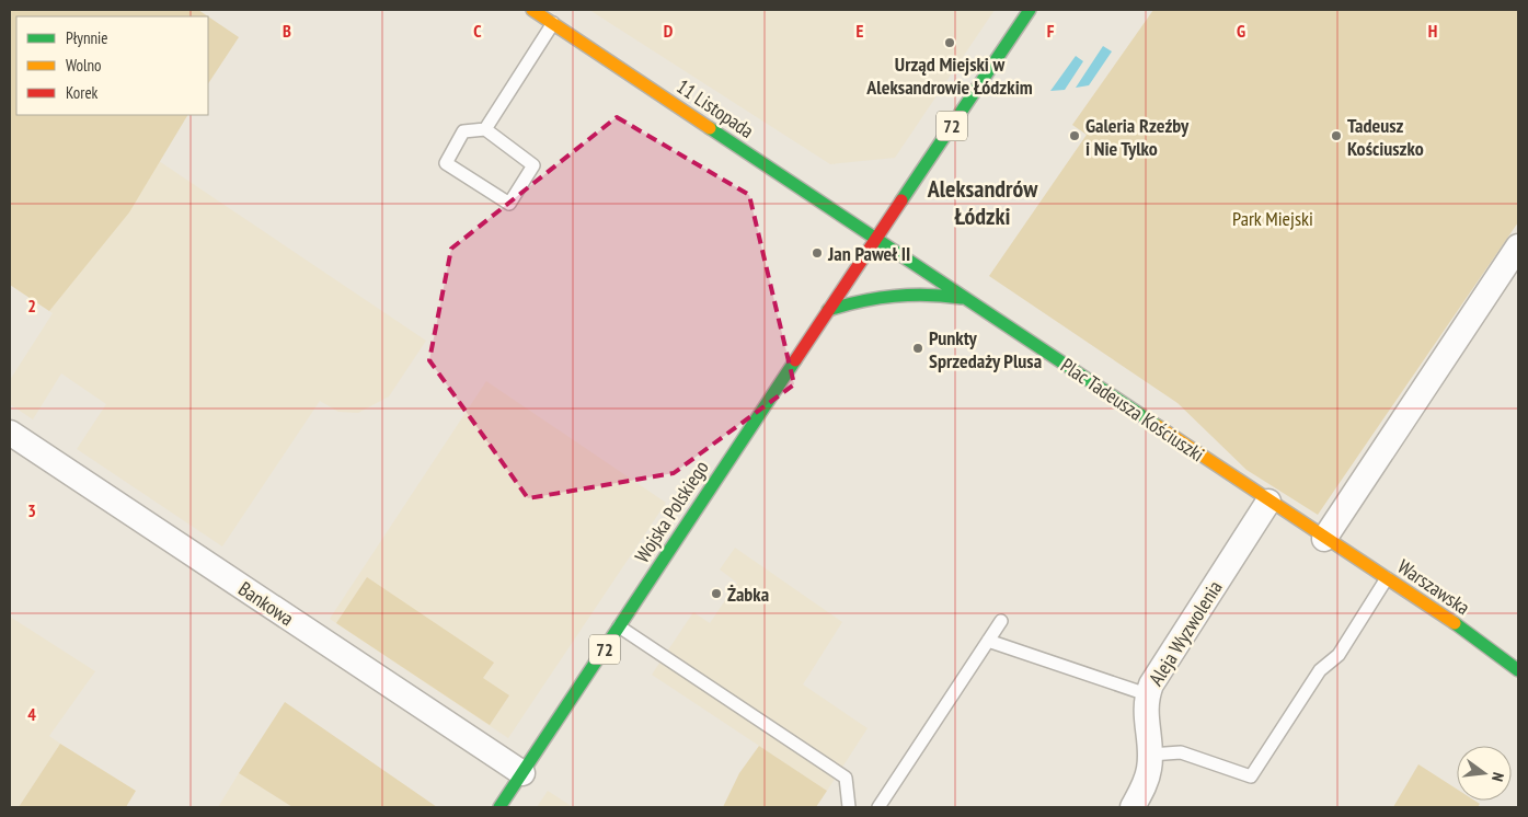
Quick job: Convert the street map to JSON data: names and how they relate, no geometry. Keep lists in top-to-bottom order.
{
  "streets": {
    "main road": [
      "11 Listopada",
      "72",
      "Plac Tadeusza Kościuszki",
      "Wojska Polskiego",
      "Warszawska"
    ],
    "street": ["Bankowa", "Aleja Wyzwolenia"]
  },
  "crossings": [
    ["11 Listopada", "72"],
    ["11 Listopada", "Plac Tadeusza Kościuszki"],
    ["11 Listopada", "Wojska Polskiego"],
    ["72", "Plac Tadeusza Kościuszki"],
    ["72", "Wojska Polskiego"],
    ["Plac Tadeusza Kościuszki", "Wojska Polskiego"],
    ["Plac Tadeusza Kościuszki", "Warszawska"],
    ["Plac Tadeusza Kościuszki", "Aleja Wyzwolenia"],
    ["Wojska Polskiego", "Bankowa"]
  ],
  "districts": ["Aleksandrów Łódzki"],
  "parks": ["Park Miejski"],
  "places": [
    "Urząd Miejski w Aleksandrowie Łódzkim",
    "Galeria Rzeźby i Nie Tylko",
    "Tadeusz Kościuszko",
    "Jan Paweł II",
    "Punkty Sprzedaży Plusa",
    "Żabka"
  ],
  "legend": ["Płynnie", "Wolno", "Korek"],
  "north": "right",
  "grid": {
    "columns": [
      "B",
      "C",
      "D",
      "E",
      "F",
      "G",
      "H"
    ],
    "rows": ["2", "3", "4"]
  }
}
